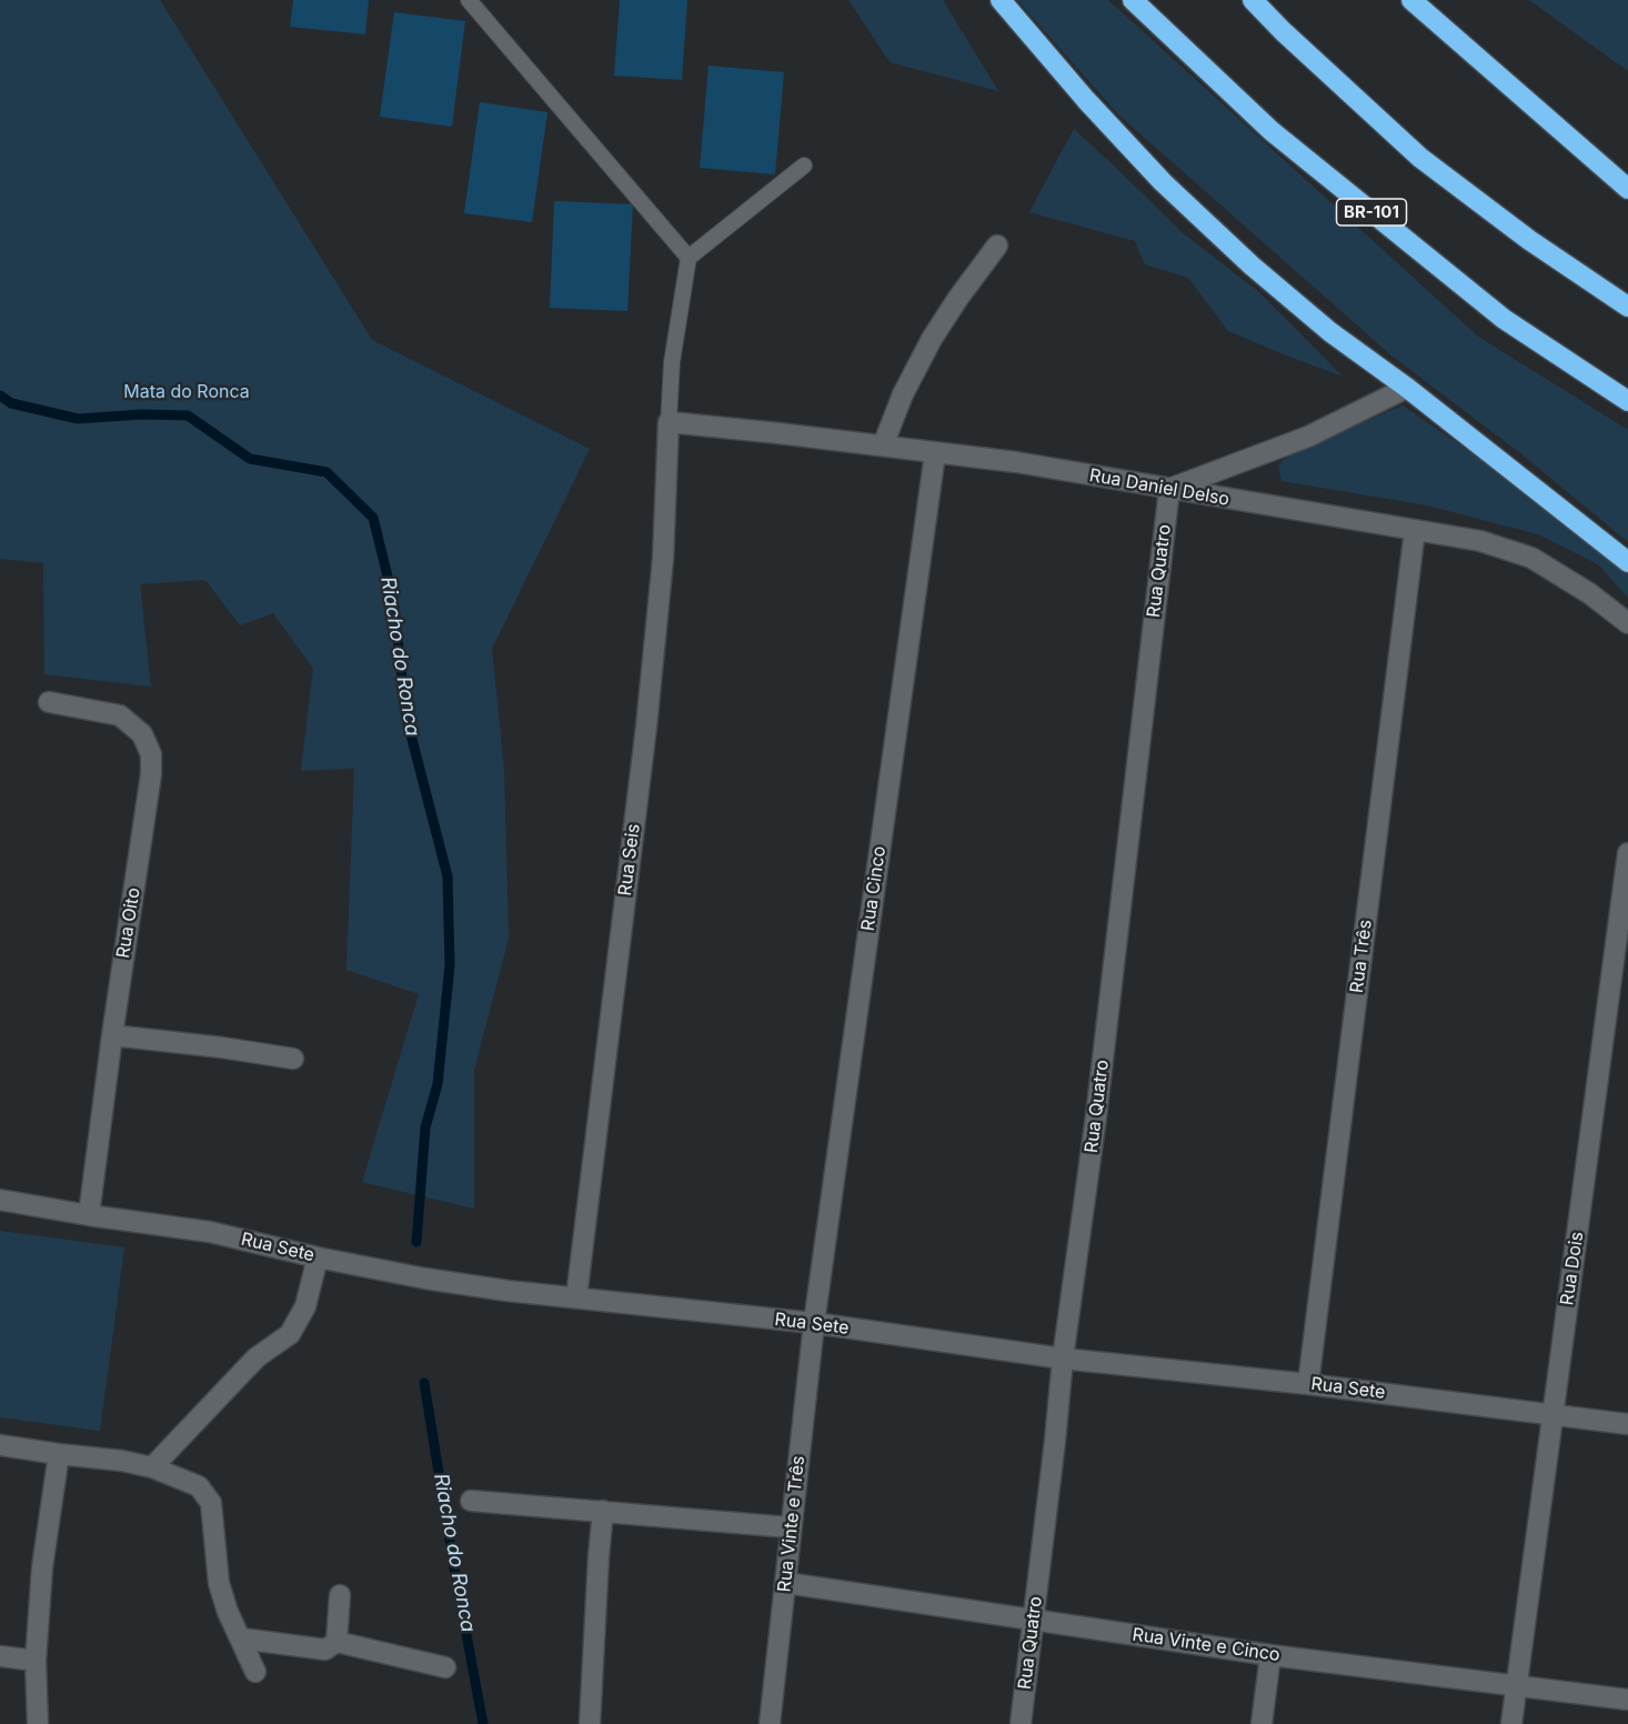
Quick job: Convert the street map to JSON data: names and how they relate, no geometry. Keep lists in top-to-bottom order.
{
  "streets": {
    "highway": ["BR-101"],
    "street": [
      "Rua Daniel Delso",
      "Rua Quatro",
      "Rua Seis",
      "Rua Cinco",
      "Rua Oito",
      "Rua Três",
      "Rua Sete",
      "Rua Dois",
      "Rua Vinte e Três",
      "Rua Vinte e Cinco"
    ]
  },
  "crossings": [
    ["Rua Daniel Delso", "Rua Quatro"],
    ["Rua Daniel Delso", "Rua Seis"],
    ["Rua Daniel Delso", "Rua Cinco"],
    ["Rua Daniel Delso", "Rua Três"],
    ["Rua Quatro", "Rua Sete"],
    ["Rua Quatro", "Rua Vinte e Cinco"],
    ["Rua Seis", "Rua Sete"],
    ["Rua Cinco", "Rua Sete"],
    ["Rua Cinco", "Rua Vinte e Três"],
    ["Rua Oito", "Rua Sete"],
    ["Rua Três", "Rua Sete"],
    ["Rua Sete", "Rua Dois"],
    ["Rua Sete", "Rua Vinte e Três"],
    ["Rua Dois", "Rua Vinte e Cinco"],
    ["Rua Vinte e Três", "Rua Vinte e Cinco"]
  ],
  "water": ["Riacho do Ronca"],
  "parks": ["Mata do Ronca"]
}
